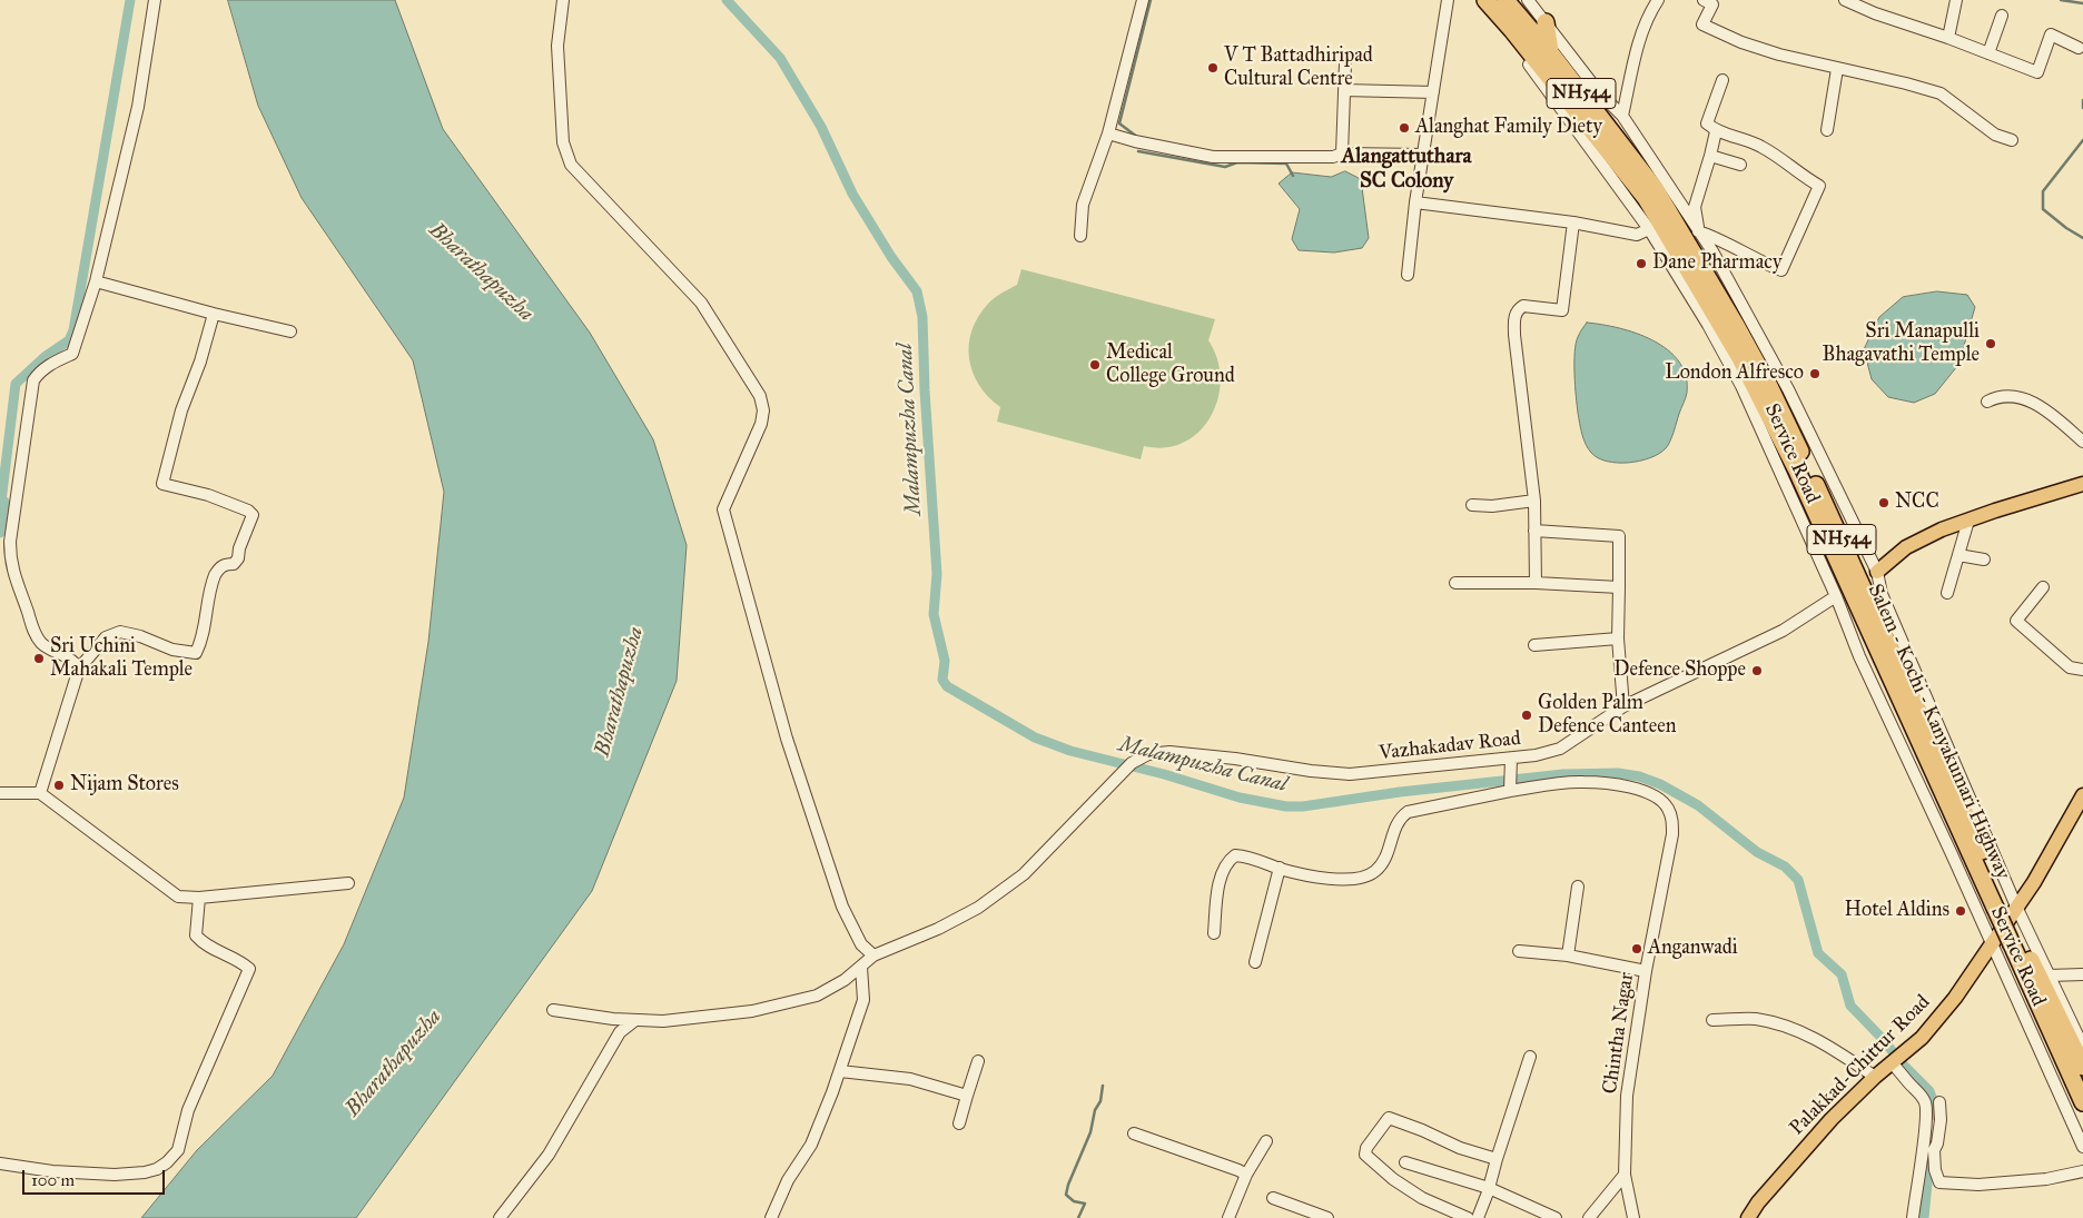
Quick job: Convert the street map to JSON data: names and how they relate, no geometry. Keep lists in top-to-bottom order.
{
  "streets": {
    "highway": ["NH544", "Salem - Kochi - Kanyakumari Highway"],
    "main road": ["Palakkad-Chittur Road"],
    "street": ["Service Road", "Vazhakadav Road", "Chintha Nagar"]
  },
  "crossings": [
    ["Service Road", "Salem - Kochi - Kanyakumari Highway"],
    ["Service Road", "Vazhakadav Road"],
    ["Service Road", "Palakkad-Chittur Road"],
    ["Salem - Kochi - Kanyakumari Highway", "Palakkad-Chittur Road"]
  ],
  "districts": ["Alangattuthara SC Colony"],
  "water": ["Bharathapuzha", "Malampuzha Canal"],
  "places": [
    "V T Battadhiripad Cultural Centre",
    "Alanghat Family Diety",
    "Dane Pharmacy",
    "Sri Manapulli Bhagavathi Temple",
    "Medical College Ground",
    "London Alfresco",
    "NCC",
    "Sri Uchini Mahakali Temple",
    "Defence Shoppe",
    "Golden Palm Defence Canteen",
    "Nijam Stores",
    "Hotel Aldins",
    "Anganwadi"
  ],
  "scale_bar": "100 m"
}
